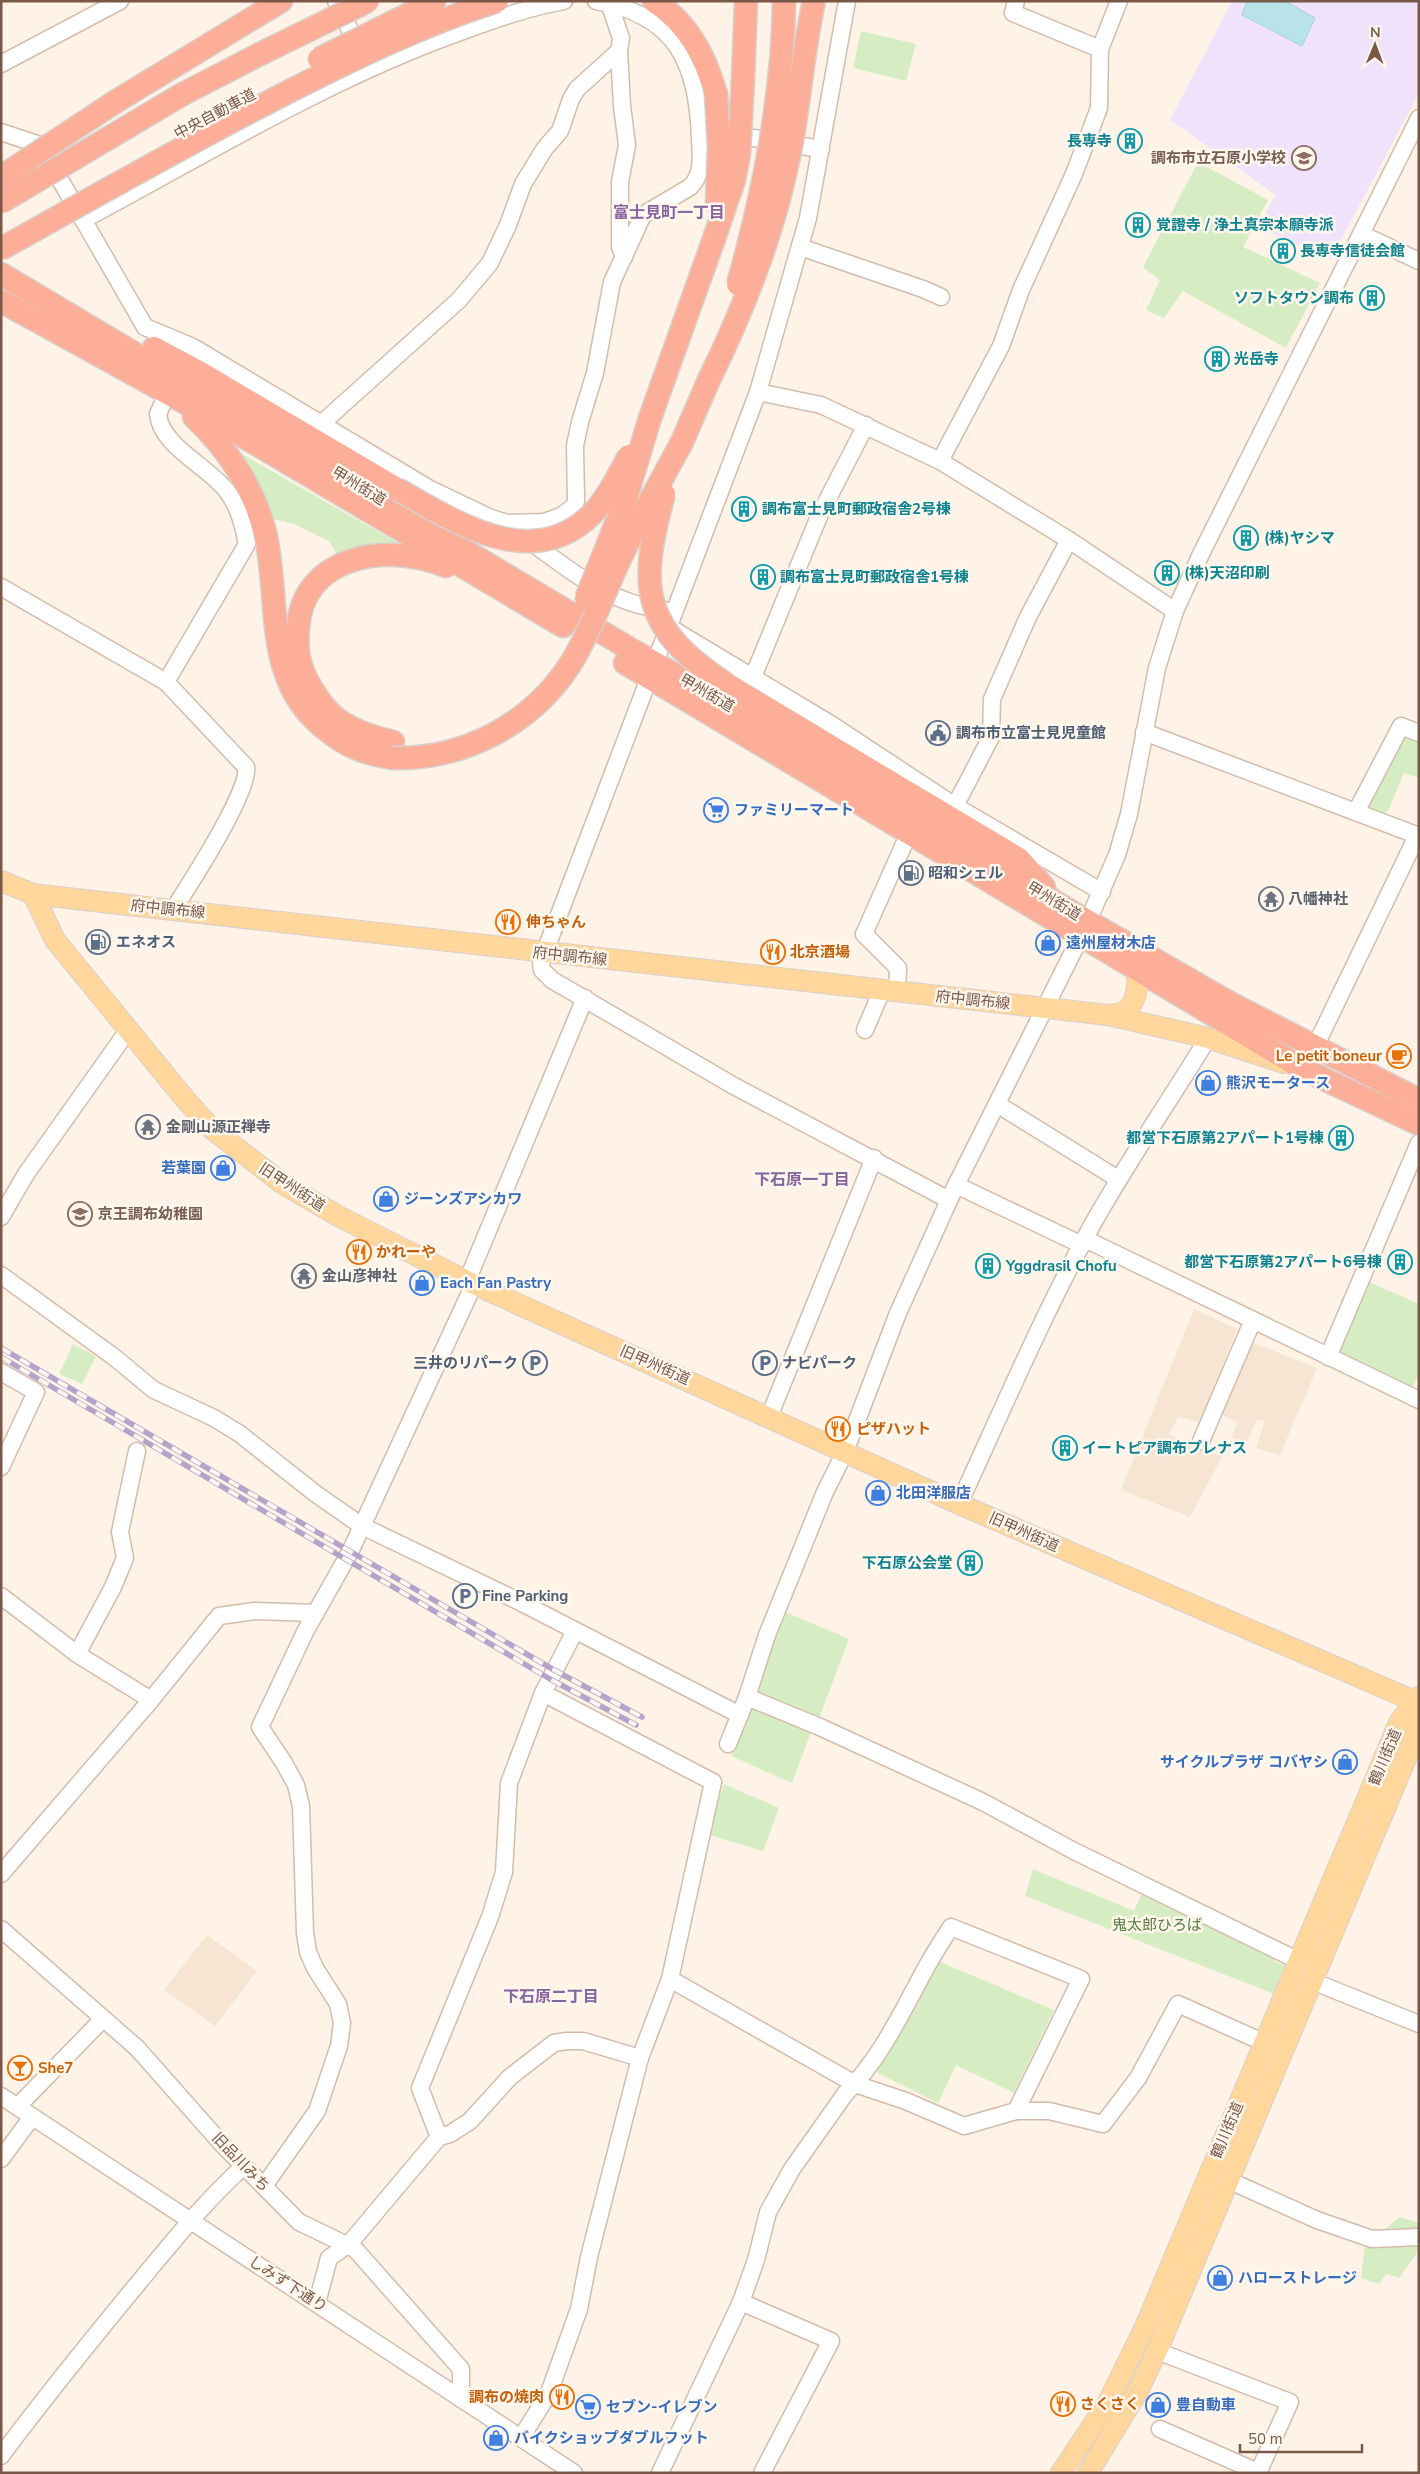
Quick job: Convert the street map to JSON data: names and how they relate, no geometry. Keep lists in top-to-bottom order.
{
  "streets": {
    "highway": ["中央自動車道", "甲州街道"],
    "main road": ["府中調布線", "旧甲州街道", "鶴川街道"],
    "street": ["旧品川みち", "しみず下通り"]
  },
  "crossings": [
    ["甲州街道", "府中調布線"],
    ["府中調布線", "旧甲州街道"],
    ["旧甲州街道", "鶴川街道"],
    ["旧品川みち", "しみず下通り"]
  ],
  "districts": ["富士見町一丁目", "下石原一丁目", "下石原二丁目"],
  "parks": ["鬼太郎ひろば"],
  "places": {
    "building": [
      "長専寺",
      "覚證寺 / 浄土真宗本願寺派",
      "長専寺信徒会館",
      "ソフトタウン調布",
      "光岳寺",
      "調布富士見町郵政宿舎2号棟",
      "(株)ヤシマ",
      "(株)天沼印刷",
      "調布富士見町郵政宿舎1号棟",
      "都営下石原第2アパート1号棟",
      "都営下石原第2アパート6号棟",
      "Yggdrasil Chofu",
      "イートピア調布プレナス",
      "下石原公会堂"
    ],
    "school or university": ["調布市立石原小学校", "京王調布幼稚園"],
    "public building": ["調布市立富士見児童館"],
    "supermarket": ["ファミリーマート", "セブン-イレブン"],
    "fuel station": ["昭和シェル", "エネオス"],
    "temple": ["八幡神社", "金剛山源正禅寺", "金山彦神社"],
    "restaurant": [
      "伸ちゃん",
      "北京酒場",
      "かれーや",
      "ピザハット",
      "調布の焼肉",
      "さくさく"
    ],
    "shop": [
      "遠州屋材木店",
      "熊沢モータース",
      "若葉園",
      "ジーンズアシカワ",
      "Each Fan Pastry",
      "北田洋服店",
      "サイクルプラザ コバヤシ",
      "ハローストレージ",
      "豊自動車",
      "バイクショップダブルフット"
    ],
    "cafe": ["Le petit boneur"],
    "parking": ["三井のリパーク", "ナビパーク", "Fine Parking"],
    "bar": ["She7"]
  },
  "scale_bar": "50 m",
  "north": "top"
}
